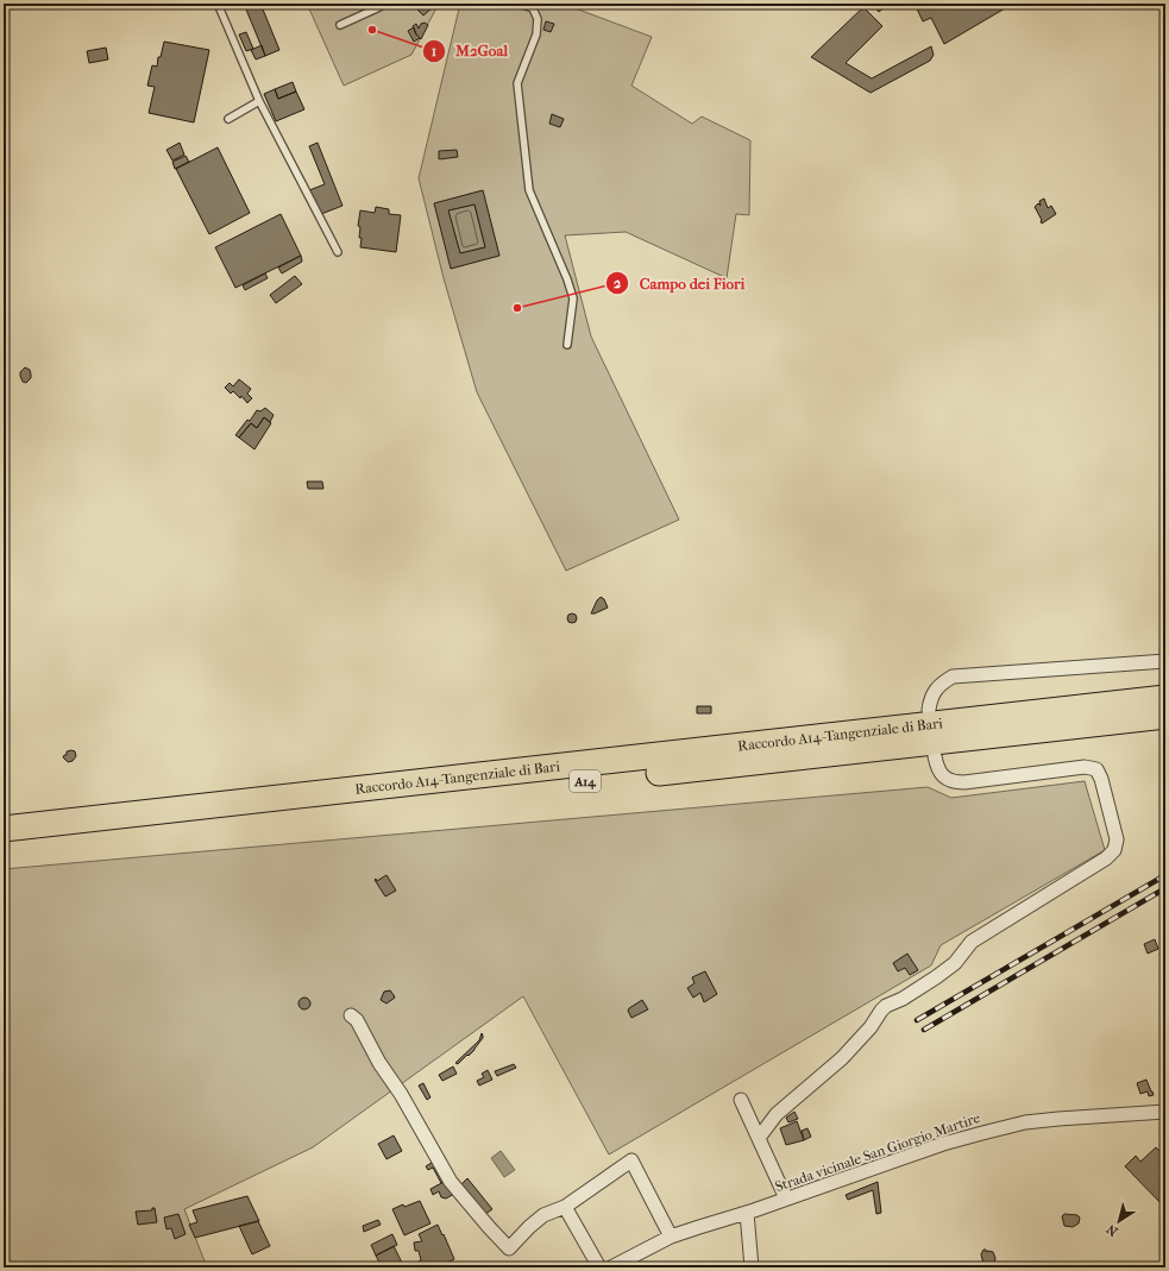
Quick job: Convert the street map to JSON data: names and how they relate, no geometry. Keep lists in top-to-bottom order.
{
  "streets": {
    "highway": ["Raccordo A14-Tangenziale di Bari", "A14"],
    "street": ["Strada vicinale San Giorgio Martire"]
  },
  "places": ["M2Goal", "Campo dei Fiori"],
  "north": "bottom left"
}
